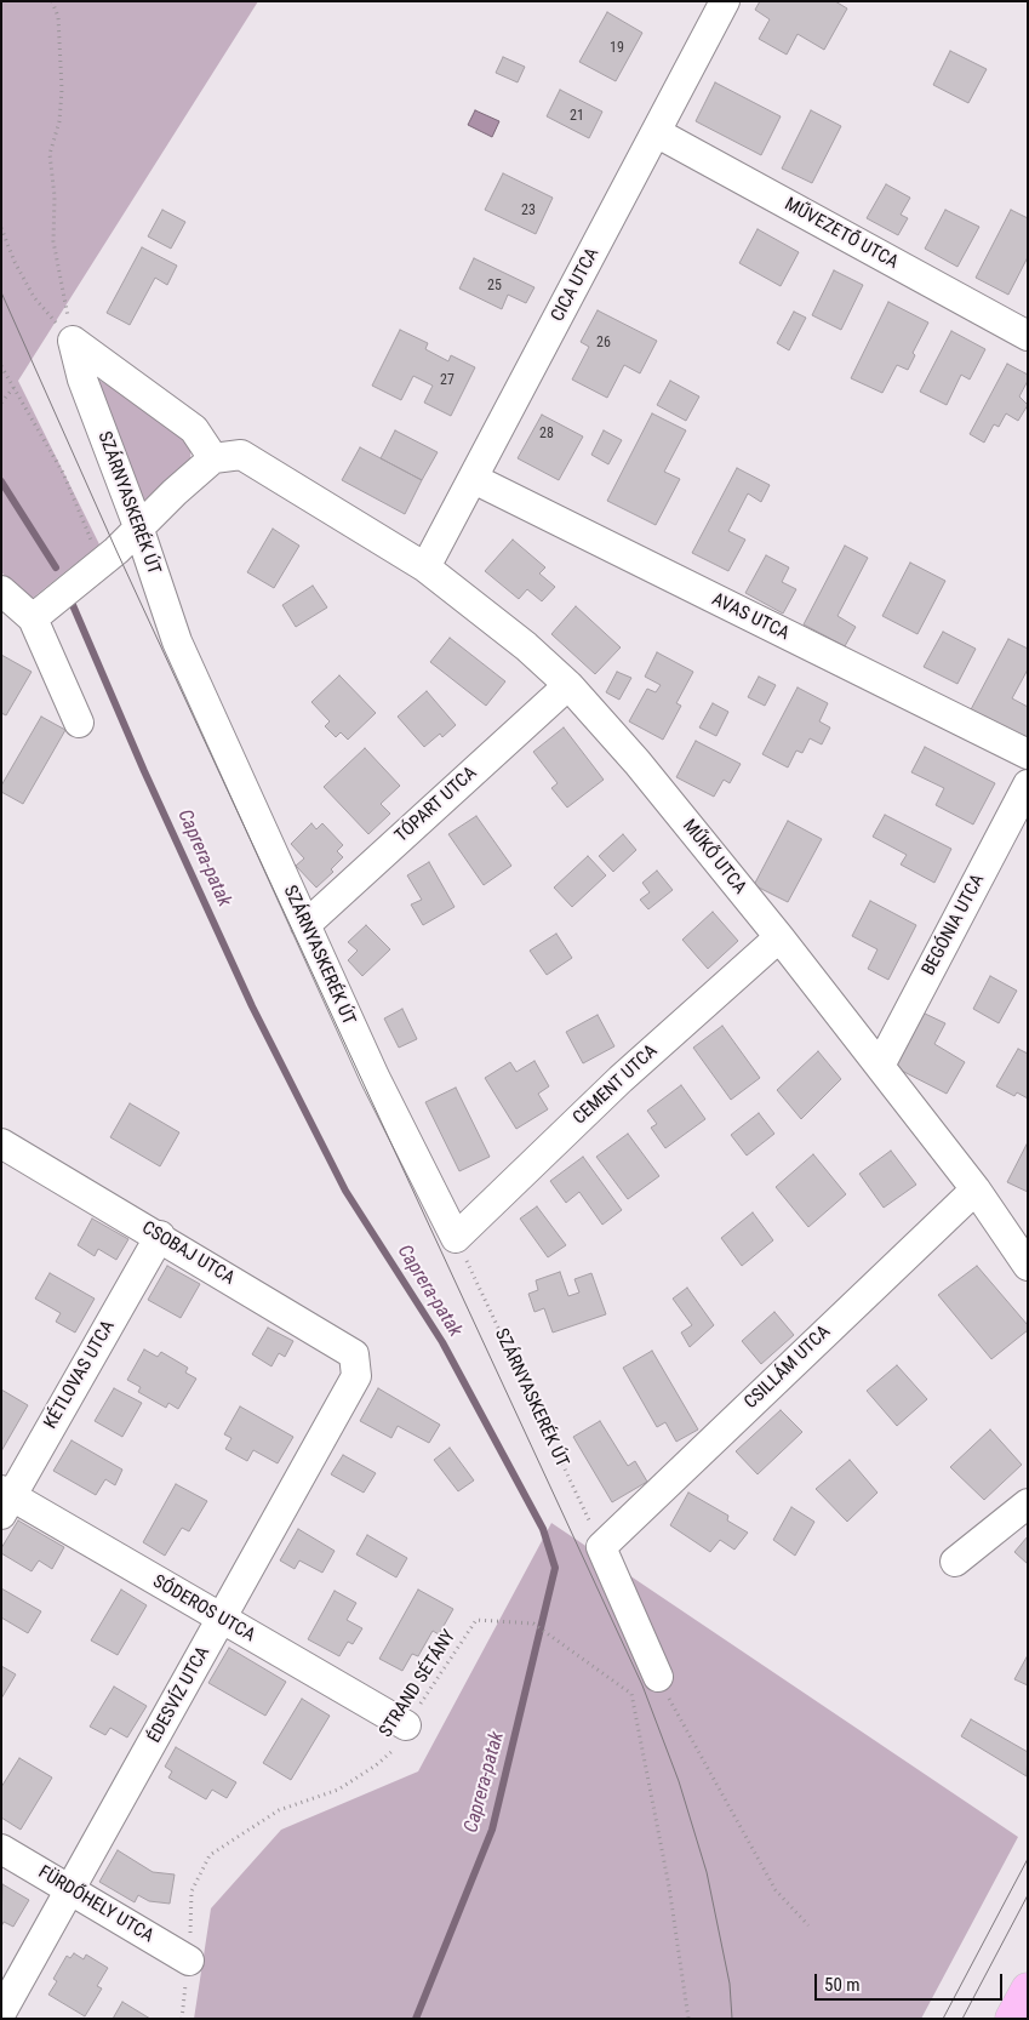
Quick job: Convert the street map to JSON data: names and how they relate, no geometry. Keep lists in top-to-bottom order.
{
  "streets": {
    "street": [
      "MŰVEZETŐ UTCA",
      "CICA UTCA",
      "SZÁRNYASKERÉK ÚT",
      "AVAS UTCA",
      "TÓPART UTCA",
      "MŰKŐ UTCA",
      "BEGÓNIA UTCA",
      "CEMENT UTCA",
      "CSOBAJ UTCA",
      "CSILLÁM UTCA",
      "KÉTLOVAS UTCA",
      "SÓDEROS UTCA",
      "ÉDESVÍZ UTCA",
      "FÜRDŐHELY UTCA"
    ],
    "path": ["STRAND SÉTÁNY"]
  },
  "crossings": [
    ["MŰVEZETŐ UTCA", "CICA UTCA"],
    ["CICA UTCA", "AVAS UTCA"],
    ["CICA UTCA", "MŰKŐ UTCA"],
    ["SZÁRNYASKERÉK ÚT", "TÓPART UTCA"],
    ["SZÁRNYASKERÉK ÚT", "CEMENT UTCA"],
    ["SZÁRNYASKERÉK ÚT", "CSILLÁM UTCA"],
    ["TÓPART UTCA", "MŰKŐ UTCA"],
    ["MŰKŐ UTCA", "BEGÓNIA UTCA"],
    ["MŰKŐ UTCA", "CEMENT UTCA"],
    ["MŰKŐ UTCA", "CSILLÁM UTCA"],
    ["CSOBAJ UTCA", "KÉTLOVAS UTCA"],
    ["CSOBAJ UTCA", "ÉDESVÍZ UTCA"],
    ["KÉTLOVAS UTCA", "SÓDEROS UTCA"],
    ["SÓDEROS UTCA", "STRAND SÉTÁNY"],
    ["SÓDEROS UTCA", "ÉDESVÍZ UTCA"],
    ["STRAND SÉTÁNY", "FÜRDŐHELY UTCA"],
    ["ÉDESVÍZ UTCA", "FÜRDŐHELY UTCA"]
  ],
  "water": ["Caprera-patak"],
  "house_numbers": [
    "19",
    "21",
    "23",
    "25",
    "26",
    "27",
    "28"
  ],
  "scale_bar": "50 m"
}
